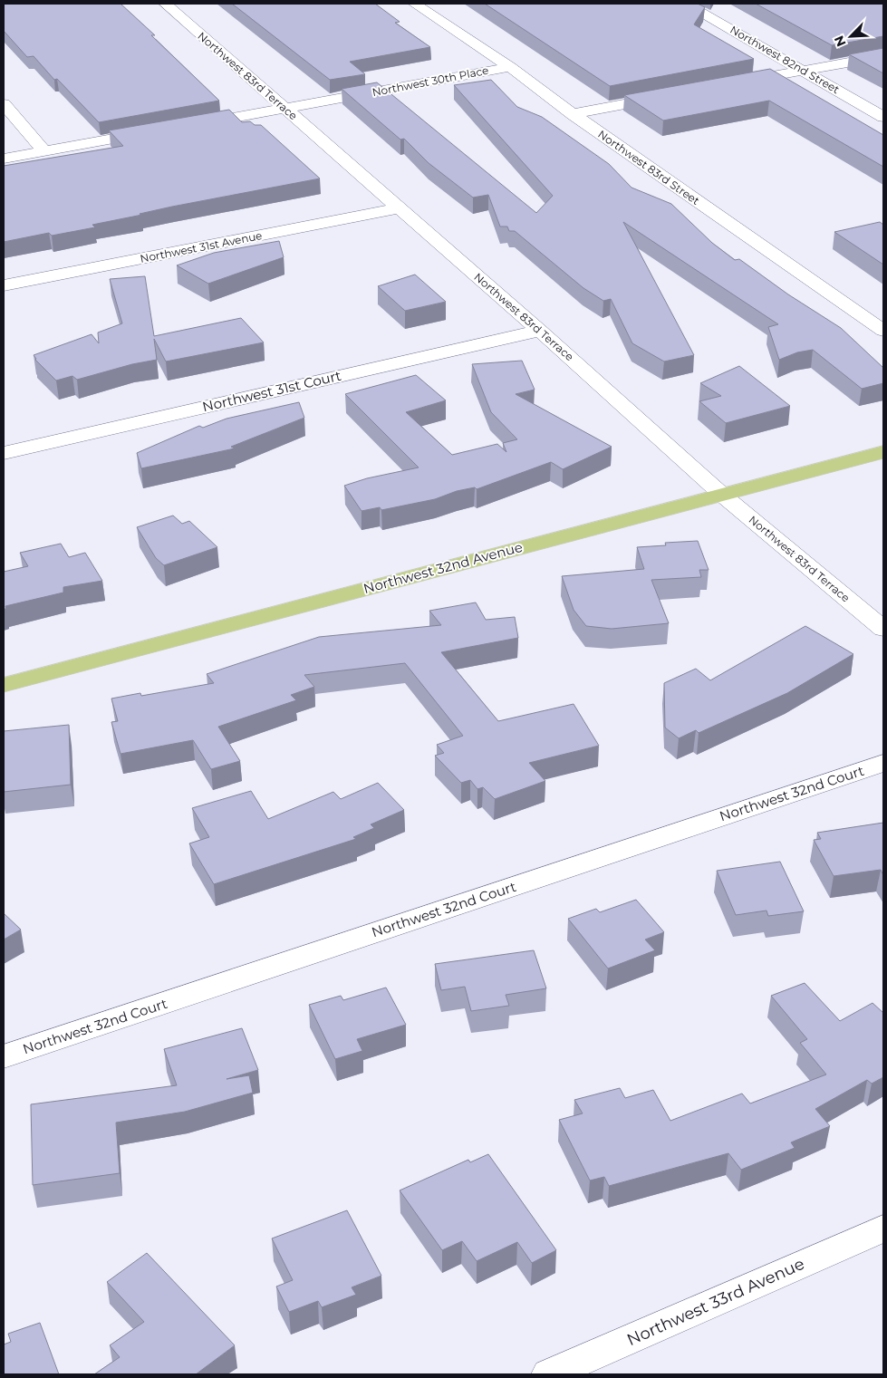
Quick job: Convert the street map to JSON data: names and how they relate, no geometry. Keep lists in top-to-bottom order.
{
  "streets": {
    "main road": ["Northwest 32nd Avenue"],
    "street": [
      "Northwest 82nd Street",
      "Northwest 83rd Terrace",
      "Northwest 30th Place",
      "Northwest 83rd Street",
      "Northwest 31st Avenue",
      "Northwest 31st Court",
      "Northwest 32nd Court",
      "Northwest 33rd Avenue"
    ]
  },
  "crossings": [
    ["Northwest 83rd Terrace", "Northwest 30th Place"],
    ["Northwest 83rd Terrace", "Northwest 31st Avenue"],
    ["Northwest 83rd Terrace", "Northwest 31st Court"],
    ["Northwest 83rd Terrace", "Northwest 32nd Avenue"],
    ["Northwest 30th Place", "Northwest 83rd Street"]
  ],
  "north": "bottom left"
}
